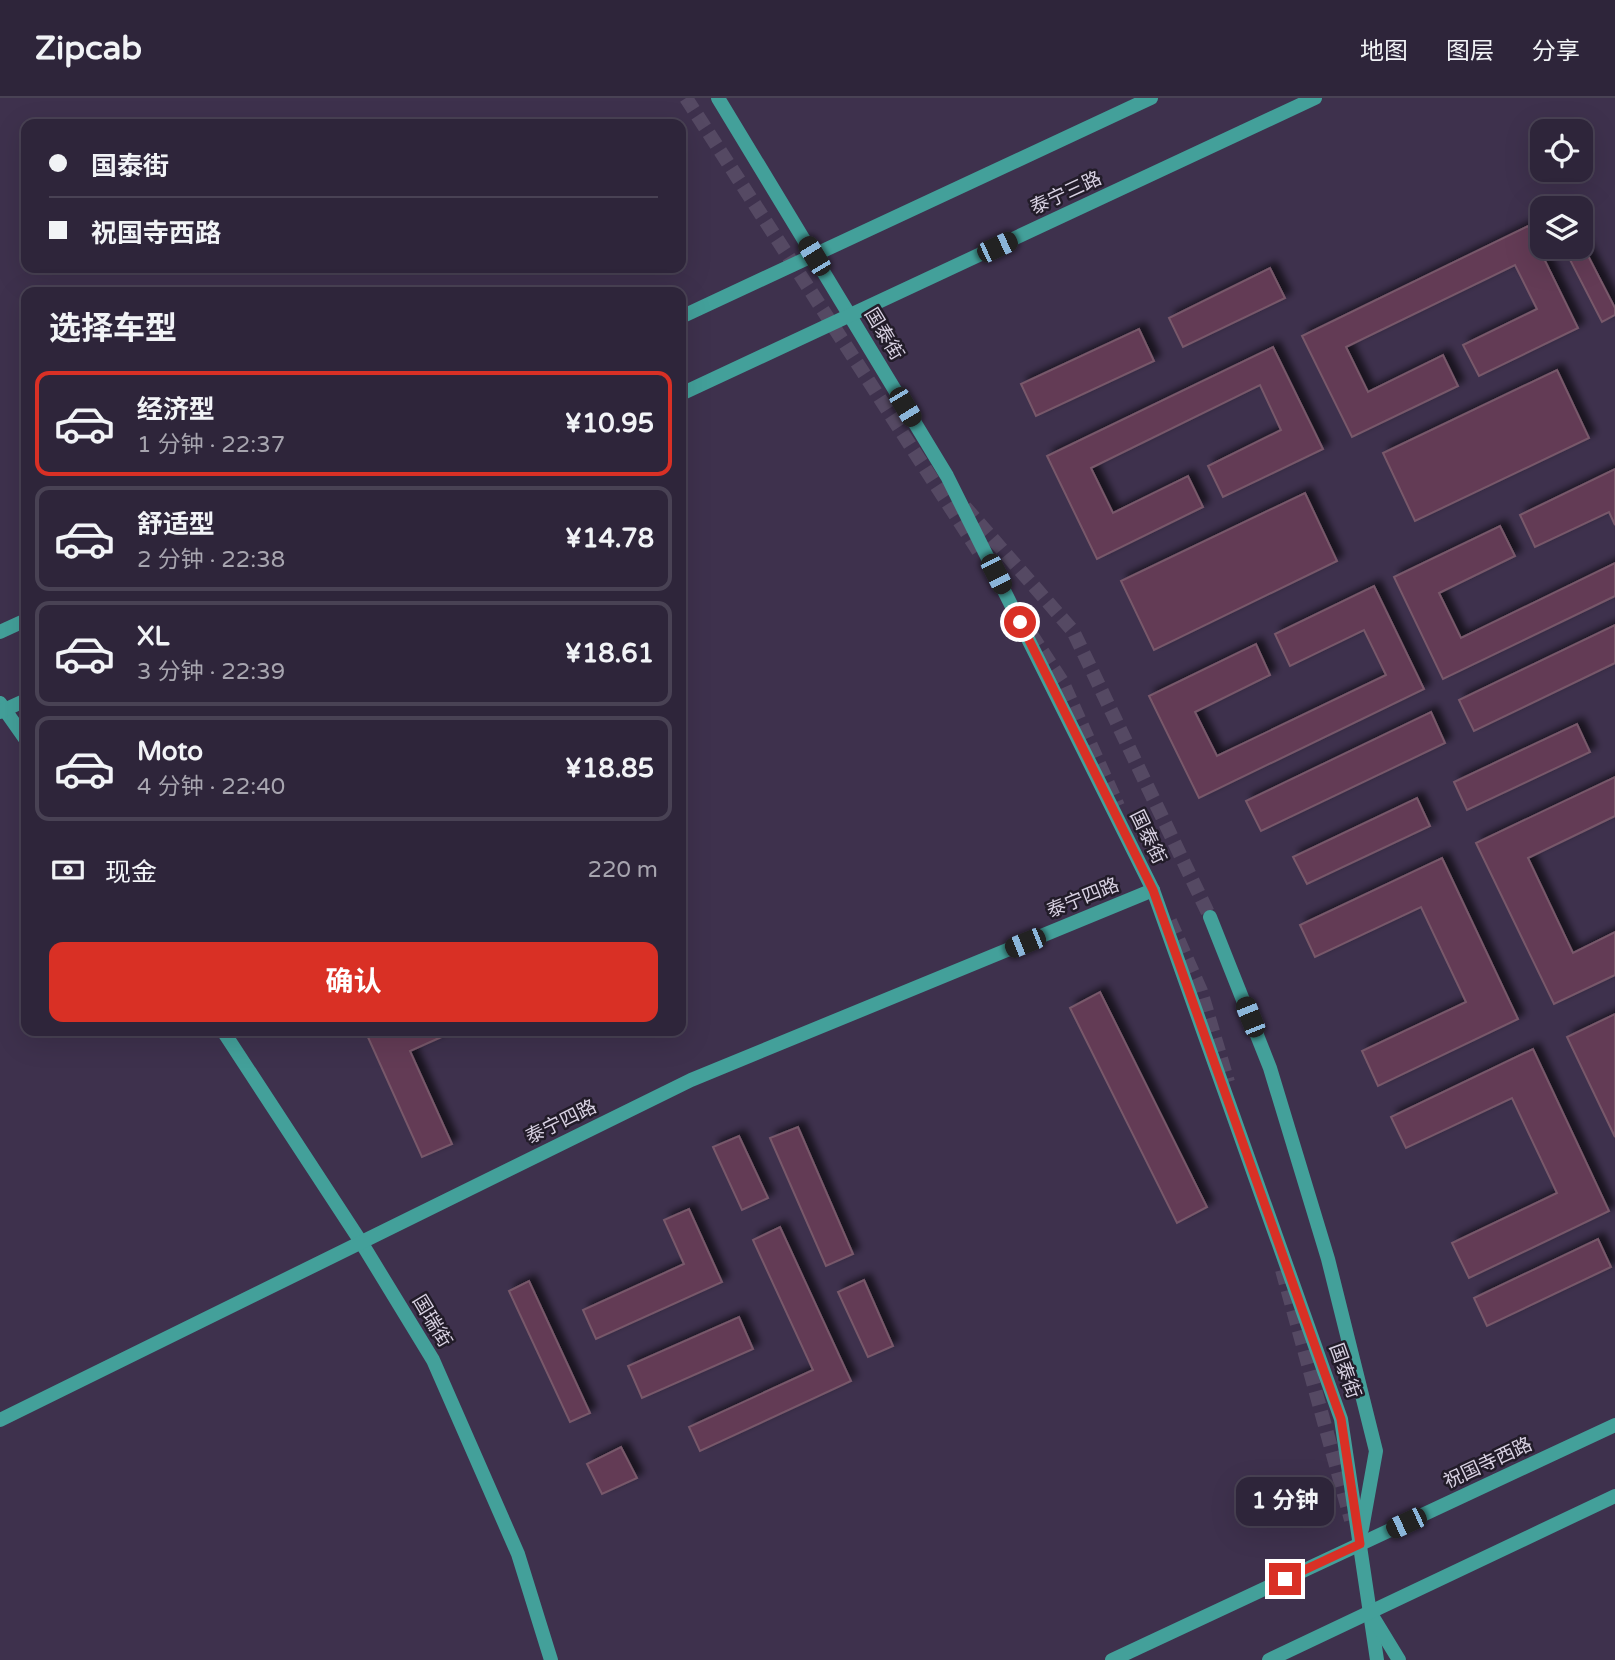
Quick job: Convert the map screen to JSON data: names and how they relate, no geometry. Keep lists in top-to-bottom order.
{
  "streets": {
    "street": [
      "泰宁三路",
      "国泰街",
      "泰宁四路",
      "国瑞街",
      "祝国寺西路"
    ]
  },
  "crossings": [
    ["泰宁三路", "国泰街"],
    ["国泰街", "泰宁四路"],
    ["国泰街", "祝国寺西路"],
    ["泰宁四路", "国瑞街"]
  ],
  "page": {
    "header": "Zipcab",
    "nav": ["地图", "图层", "分享"],
    "banner": ["国泰街", "祝国寺西路"],
    "heading": "选择车型",
    "list": [
      {
        "name": "经济型",
        "note": "1 分钟 · 22:37",
        "value": "¥10.95"
      },
      {
        "name": "舒适型",
        "note": "2 分钟 · 22:38",
        "value": "¥14.78"
      },
      {
        "name": "XL",
        "note": "3 分钟 · 22:39",
        "value": "¥18.61"
      },
      {
        "name": "Moto",
        "note": "4 分钟 · 22:40",
        "value": "¥18.85"
      }
    ],
    "pay": ["现金", "220 m"],
    "buttons": "确认",
    "bubble": "1 分钟"
  }
}
